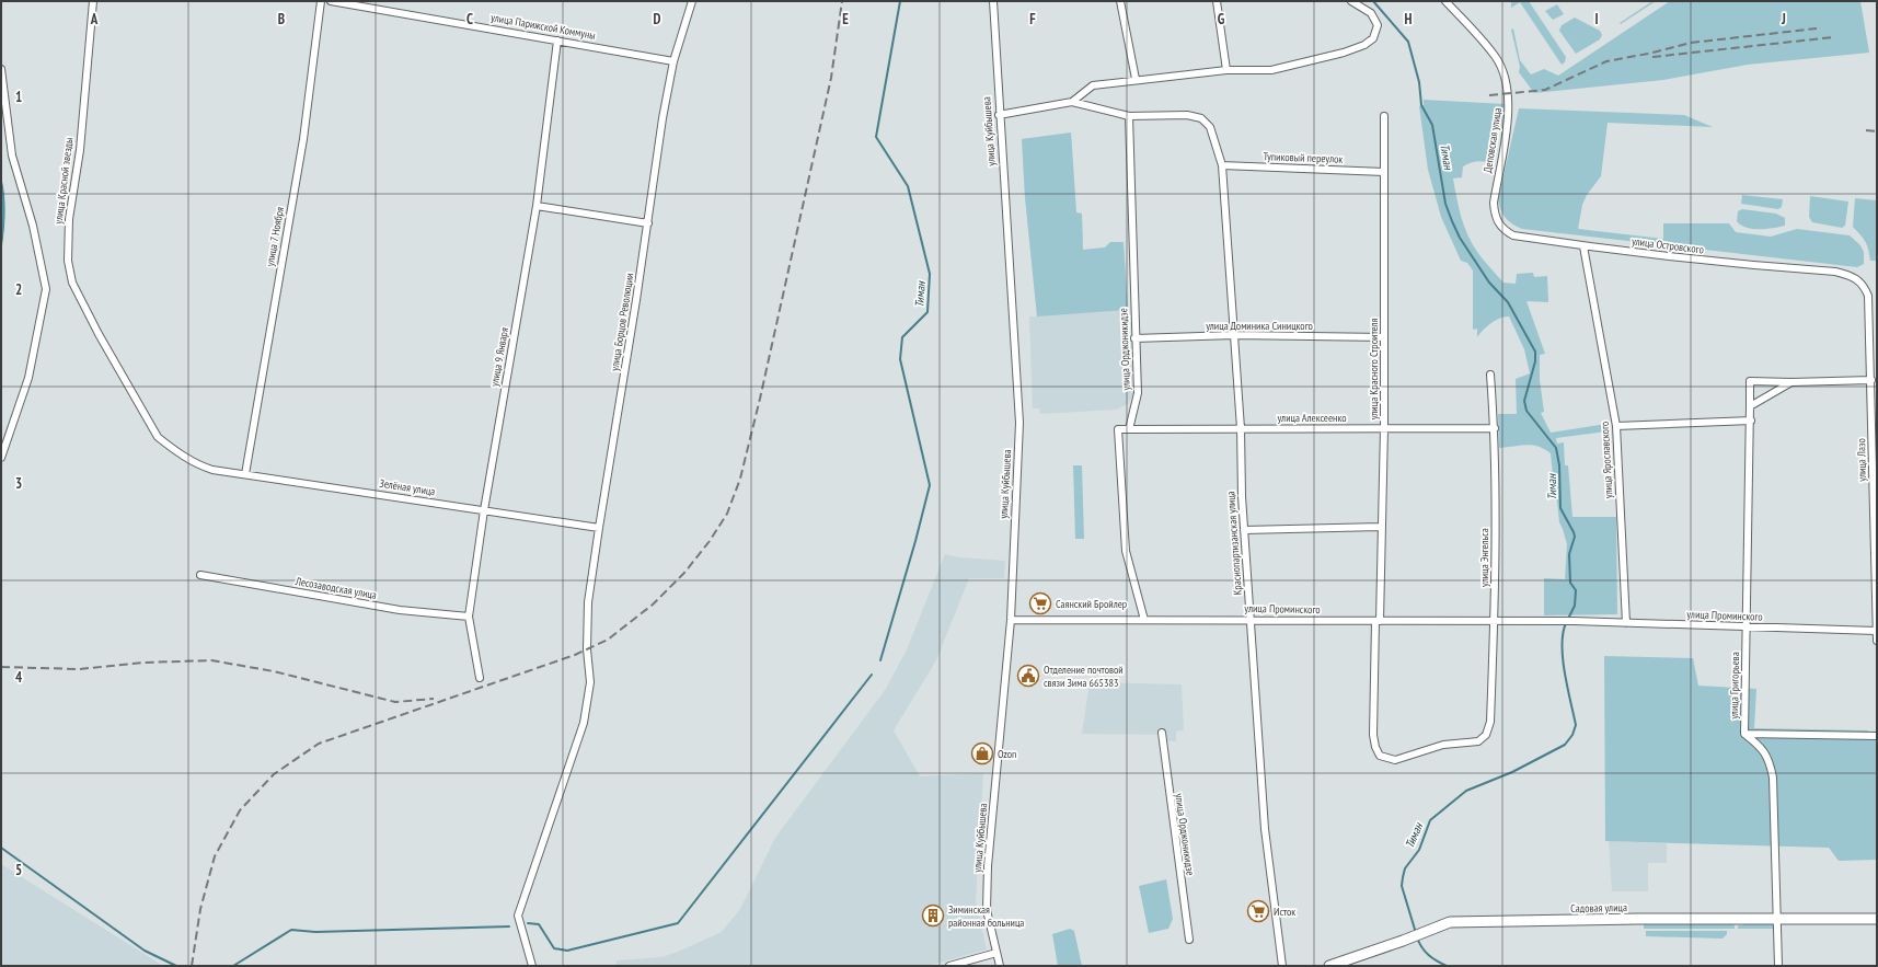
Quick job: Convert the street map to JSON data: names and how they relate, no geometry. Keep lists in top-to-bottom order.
{
  "streets": {
    "street": [
      "улица Парижской Коммуны",
      "улица Куйбышева",
      "Деповская улица",
      "Тупиковый переулок",
      "улица Красной звезды",
      "улица 7 Ноября",
      "улица Островского",
      "улица Борцов Революции",
      "улица Доминика Синицкого",
      "улица Орджоникидзе",
      "улица 9 Января",
      "улица Красного Строителя",
      "улица Алексеенко",
      "улица Ярославского",
      "улица Лазо",
      "Зелёная улица",
      "Краснопартизанская улица",
      "улица Энгельса",
      "Лесозаводская улица",
      "улица Проминского",
      "улица Григорьева",
      "Садовая улица"
    ]
  },
  "crossings": [
    ["улица Парижской Коммуны", "улица Борцов Революции"],
    ["улица Парижской Коммуны", "улица 9 Января"],
    ["улица Куйбышева", "улица Проминского"],
    ["Деповская улица", "улица Островского"],
    ["Тупиковый переулок", "улица Красного Строителя"],
    ["Тупиковый переулок", "Краснопартизанская улица"],
    ["улица Красной звезды", "Зелёная улица"],
    ["улица 7 Ноября", "Зелёная улица"],
    ["улица Островского", "улица Ярославского"],
    ["улица Островского", "улица Лазо"],
    ["улица Борцов Революции", "Зелёная улица"],
    ["улица Доминика Синицкого", "улица Орджоникидзе"],
    ["улица Доминика Синицкого", "улица Красного Строителя"],
    ["улица Доминика Синицкого", "Краснопартизанская улица"],
    ["улица Орджоникидзе", "улица Алексеенко"],
    ["улица Орджоникидзе", "Краснопартизанская улица"],
    ["улица Орджоникидзе", "улица Проминского"],
    ["улица 9 Января", "Зелёная улица"],
    ["улица 9 Января", "Лесозаводская улица"],
    ["улица Красного Строителя", "улица Алексеенко"],
    ["улица Красного Строителя", "улица Энгельса"],
    ["улица Красного Строителя", "улица Проминского"],
    ["улица Алексеенко", "Краснопартизанская улица"],
    ["улица Алексеенко", "улица Энгельса"],
    ["улица Ярославского", "улица Проминского"],
    ["улица Лазо", "улица Проминского"],
    ["Краснопартизанская улица", "улица Проминского"],
    ["улица Энгельса", "улица Проминского"],
    ["улица Проминского", "улица Григорьева"],
    ["улица Григорьева", "Садовая улица"]
  ],
  "water": ["Тиман"],
  "places": {
    "supermarket": ["Саянский Бройлер", "Исток"],
    "public building": ["Отделение почтовой связи Зима 665383"],
    "shop": ["Ozon"],
    "building": ["Зиминская районная больница"]
  },
  "grid": {
    "columns": [
      "A",
      "B",
      "C",
      "D",
      "E",
      "F",
      "G",
      "H",
      "I",
      "J"
    ],
    "rows": [
      "1",
      "2",
      "3",
      "4",
      "5"
    ]
  }
}
